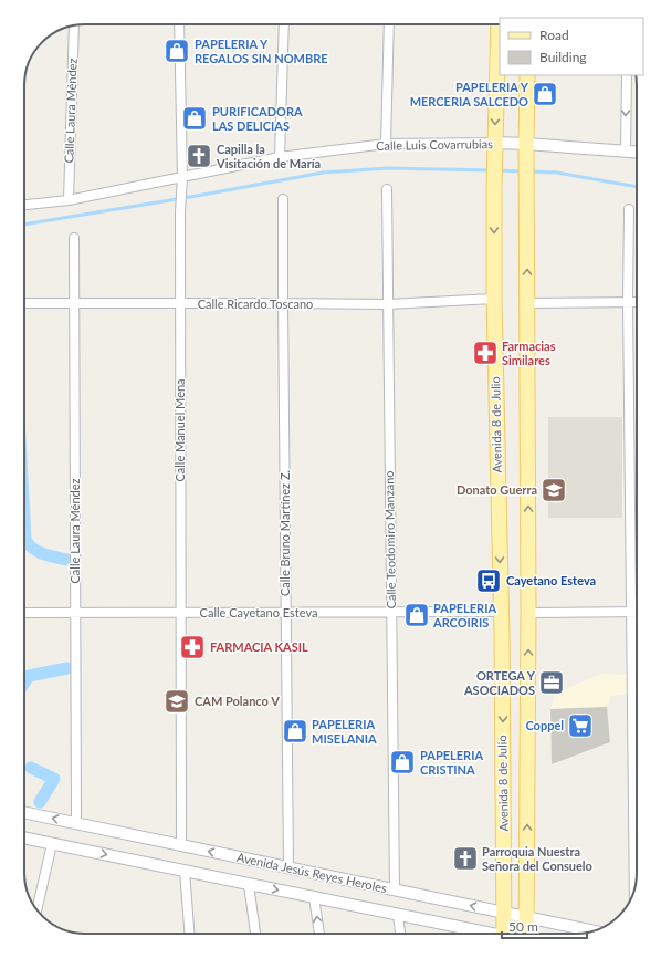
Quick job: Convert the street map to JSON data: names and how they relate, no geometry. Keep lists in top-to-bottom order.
{
  "streets": {
    "main road": ["Avenida 8 de Julio"],
    "street": [
      "Calle Laura Méndez",
      "Calle Luis Covarrubias",
      "Calle Ricardo Toscano",
      "Calle Manuel Mena",
      "Calle Bruno Martínez Z.",
      "Calle Teodomiro Manzano",
      "Calle Cayetano Esteva",
      "Avenida Jesús Reyes Heroles"
    ]
  },
  "crossings": [
    ["Calle Laura Méndez", "Calle Luis Covarrubias"],
    ["Calle Laura Méndez", "Calle Ricardo Toscano"],
    ["Calle Laura Méndez", "Calle Cayetano Esteva"],
    ["Calle Laura Méndez", "Avenida Jesús Reyes Heroles"],
    ["Calle Luis Covarrubias", "Avenida 8 de Julio"],
    ["Calle Luis Covarrubias", "Calle Manuel Mena"],
    ["Calle Ricardo Toscano", "Avenida 8 de Julio"],
    ["Calle Ricardo Toscano", "Calle Manuel Mena"],
    ["Calle Ricardo Toscano", "Calle Bruno Martínez Z."],
    ["Calle Ricardo Toscano", "Calle Teodomiro Manzano"],
    ["Avenida 8 de Julio", "Calle Cayetano Esteva"],
    ["Avenida 8 de Julio", "Avenida Jesús Reyes Heroles"],
    ["Calle Manuel Mena", "Calle Cayetano Esteva"],
    ["Calle Manuel Mena", "Avenida Jesús Reyes Heroles"],
    ["Calle Bruno Martínez Z.", "Calle Cayetano Esteva"],
    ["Calle Bruno Martínez Z.", "Avenida Jesús Reyes Heroles"],
    ["Calle Teodomiro Manzano", "Calle Cayetano Esteva"],
    ["Calle Teodomiro Manzano", "Avenida Jesús Reyes Heroles"]
  ],
  "places": {
    "shop": [
      "PAPELERIA Y REGALOS SIN NOMBRE",
      "PAPELERIA Y MERCERIA SALCEDO",
      "PURIFICADORA LAS DELICIAS",
      "PAPELERIA ARCOIRIS",
      "PAPELERIA MISELANIA",
      "PAPELERIA CRISTINA"
    ],
    "church": ["Capilla la Visitación de María", "Parroquia Nuestra Señora del Consuelo"],
    "pharmacy": ["Farmacias Similares", "FARMACIA KASIL"],
    "school or university": ["Donato Guerra", "CAM Polanco V"],
    "bus stop": ["Cayetano Esteva"],
    "office": ["ORTEGA Y ASOCIADOS"],
    "supermarket": ["Coppel"]
  },
  "legend": ["Road", "Building"],
  "scale_bar": "50 m"
}
